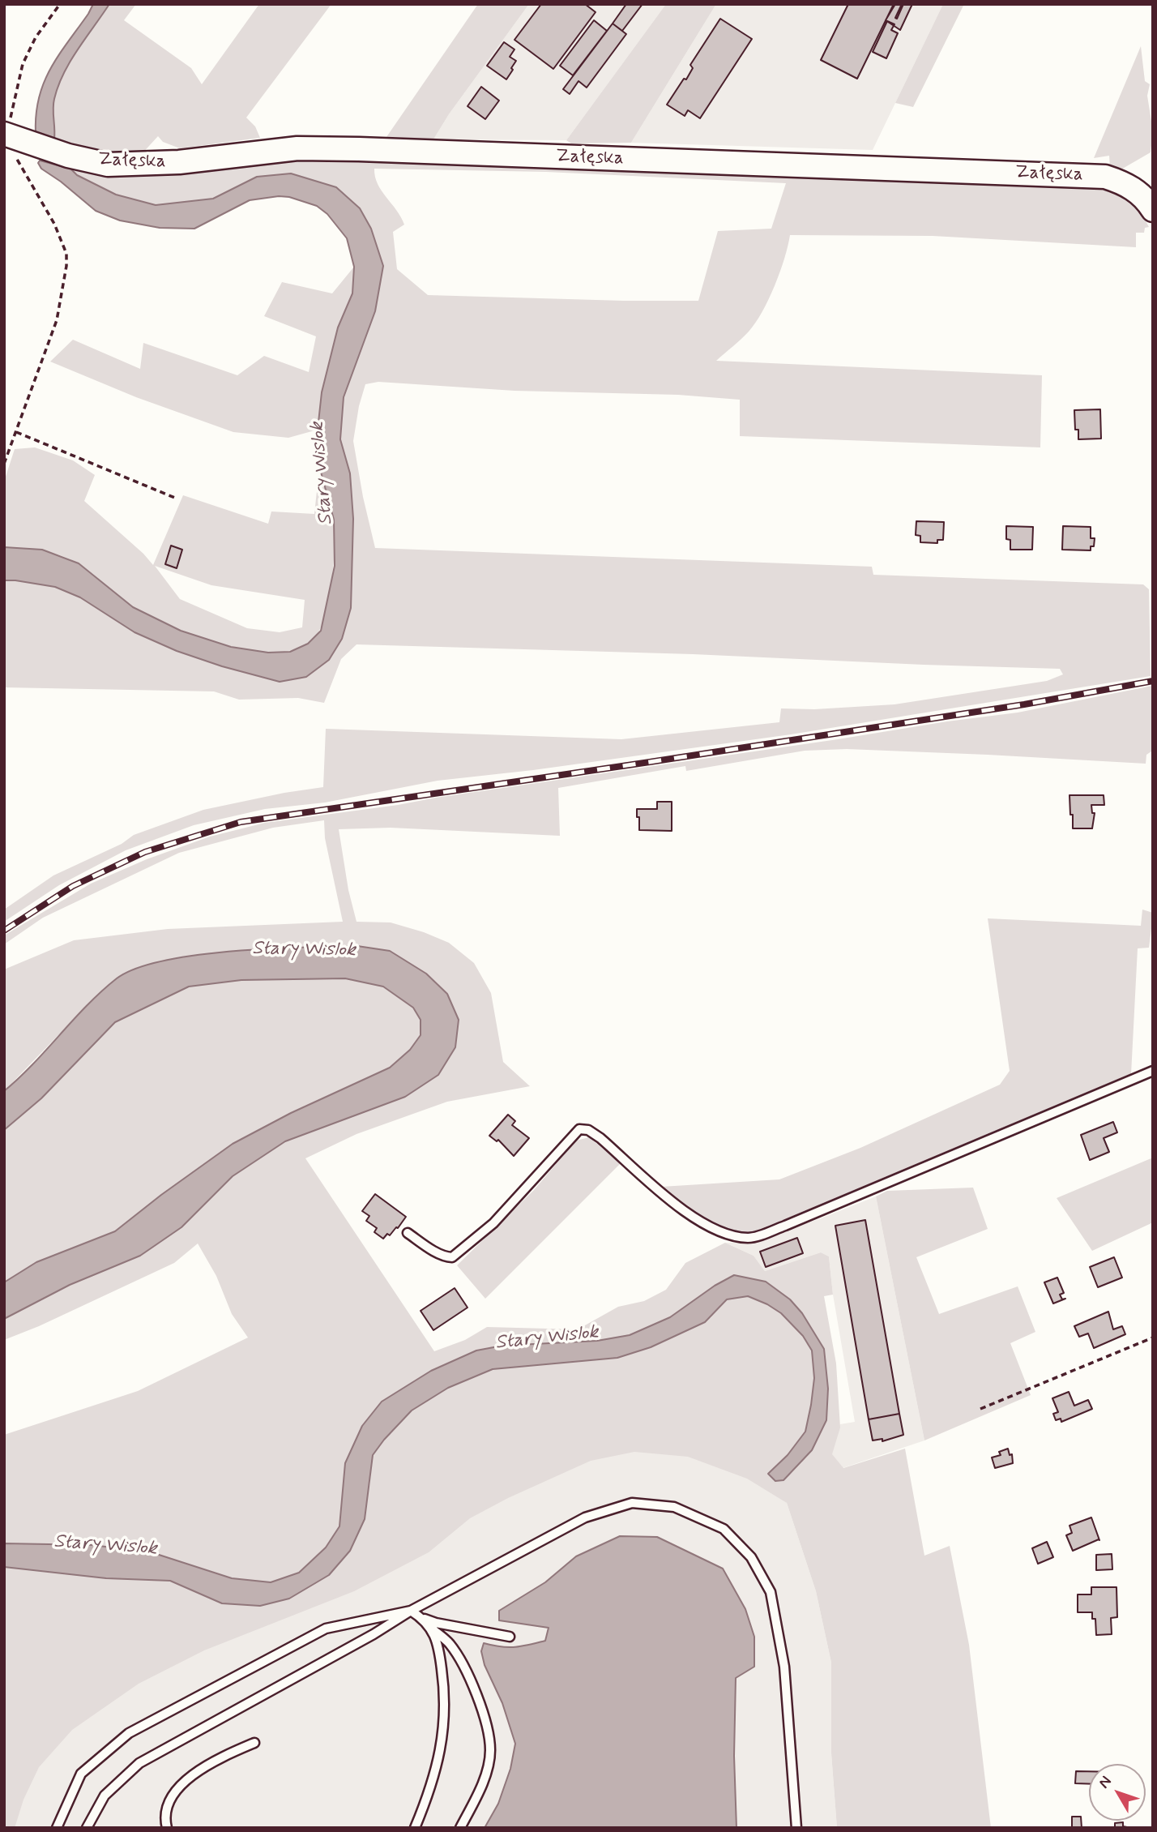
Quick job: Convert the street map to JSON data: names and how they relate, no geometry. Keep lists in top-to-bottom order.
{
  "streets": {
    "street": ["Załęska"]
  },
  "water": ["Stary Wislok"],
  "north": "top left"
}
